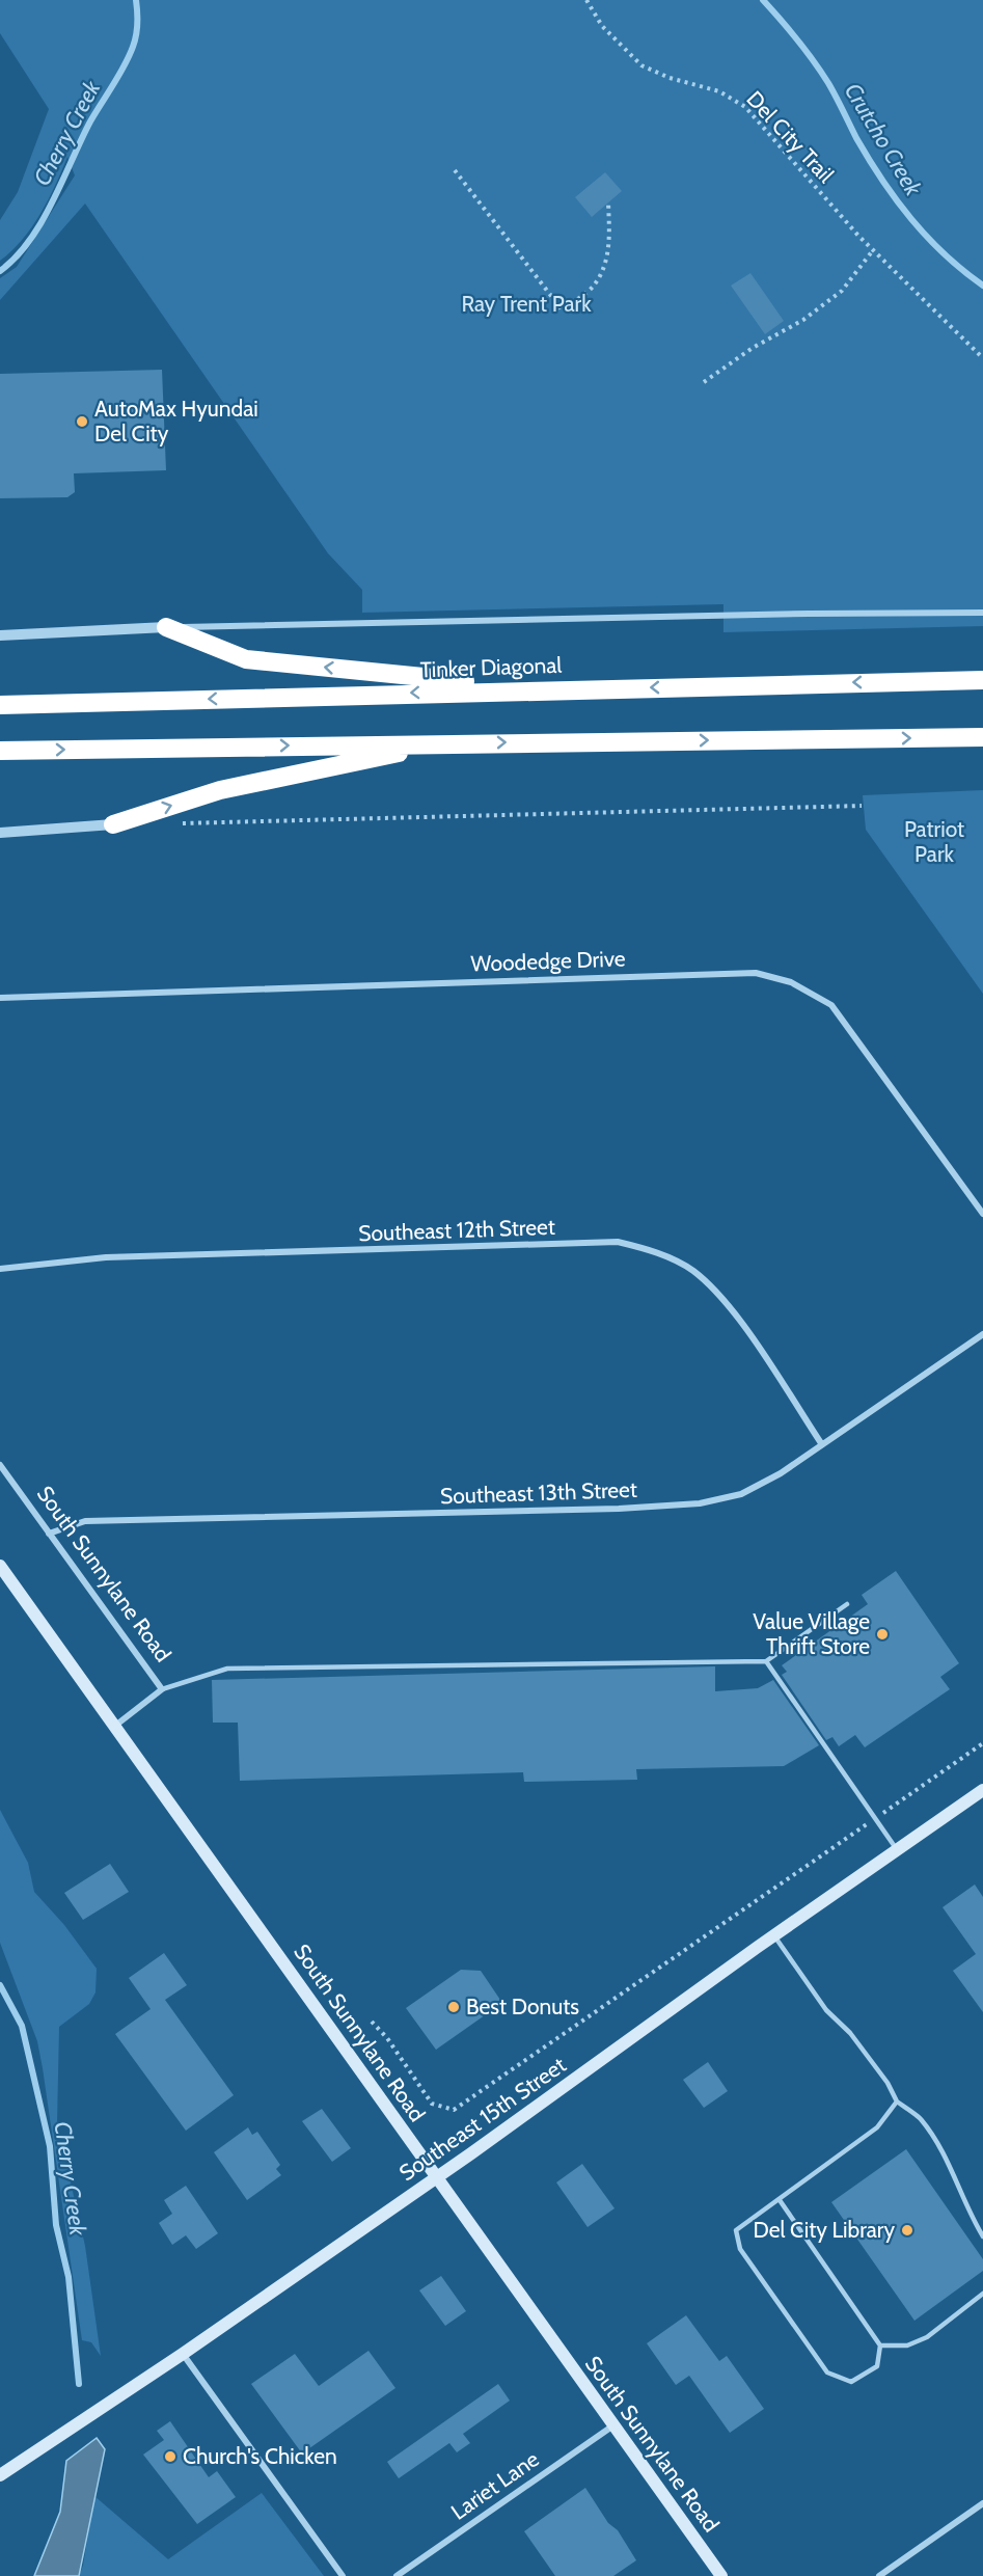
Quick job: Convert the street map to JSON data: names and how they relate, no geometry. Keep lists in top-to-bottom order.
{
  "streets": {
    "highway": ["Tinker Diagonal"],
    "main road": ["South Sunnylane Road", "Southeast 15th Street"],
    "street": [
      "Woodedge Drive",
      "Southeast 12th Street",
      "Southeast 13th Street",
      "Lariet Lane"
    ],
    "path": ["Del City Trail"]
  },
  "crossings": [
    ["Southeast 12th Street", "Southeast 13th Street"],
    ["Southeast 13th Street", "South Sunnylane Road"],
    ["South Sunnylane Road", "Southeast 15th Street"],
    ["South Sunnylane Road", "Lariet Lane"]
  ],
  "water": ["Cherry Creek", "Crutcho Creek"],
  "parks": ["Ray Trent Park", "Patriot Park"],
  "places": [
    "AutoMax Hyundai Del City",
    "Value Village Thrift Store",
    "Best Donuts",
    "Del City Library",
    "Church's Chicken"
  ]
}
